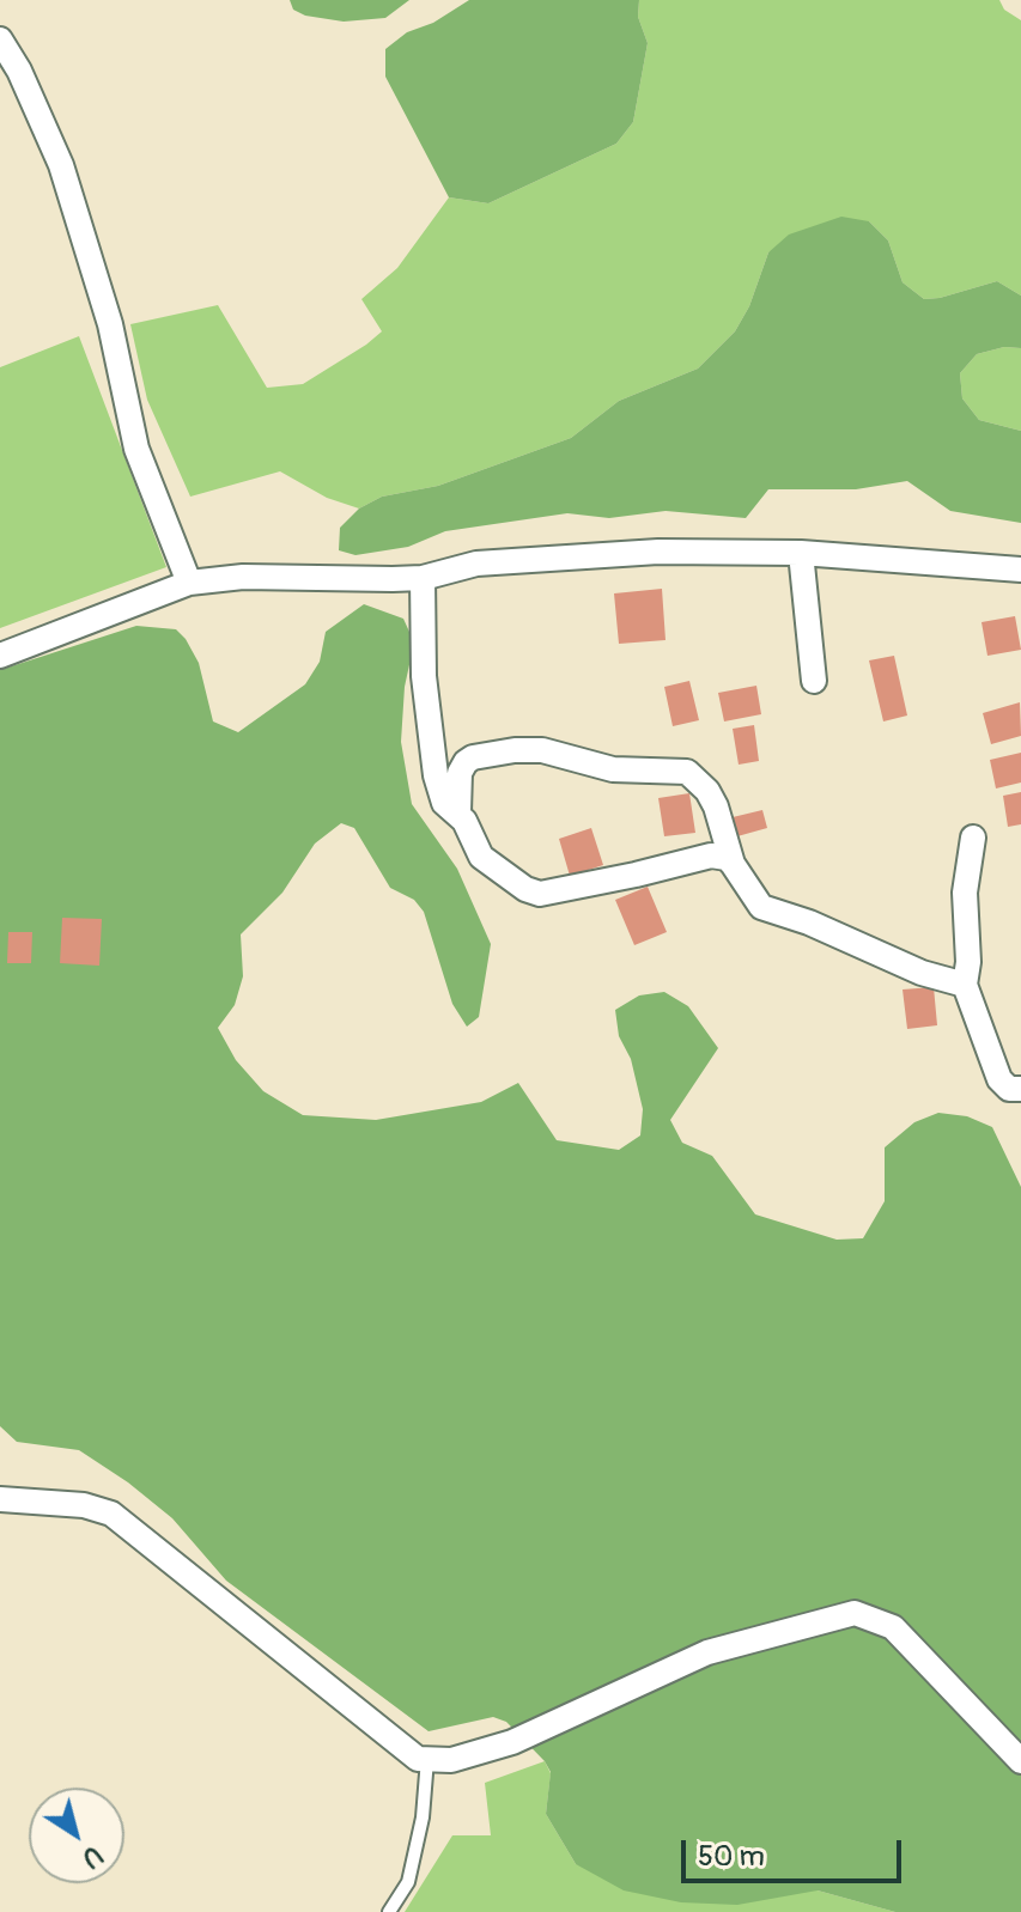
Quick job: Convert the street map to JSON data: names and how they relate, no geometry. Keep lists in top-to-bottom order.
{
  "scale_bar": "50 m",
  "north": "bottom right"
}
